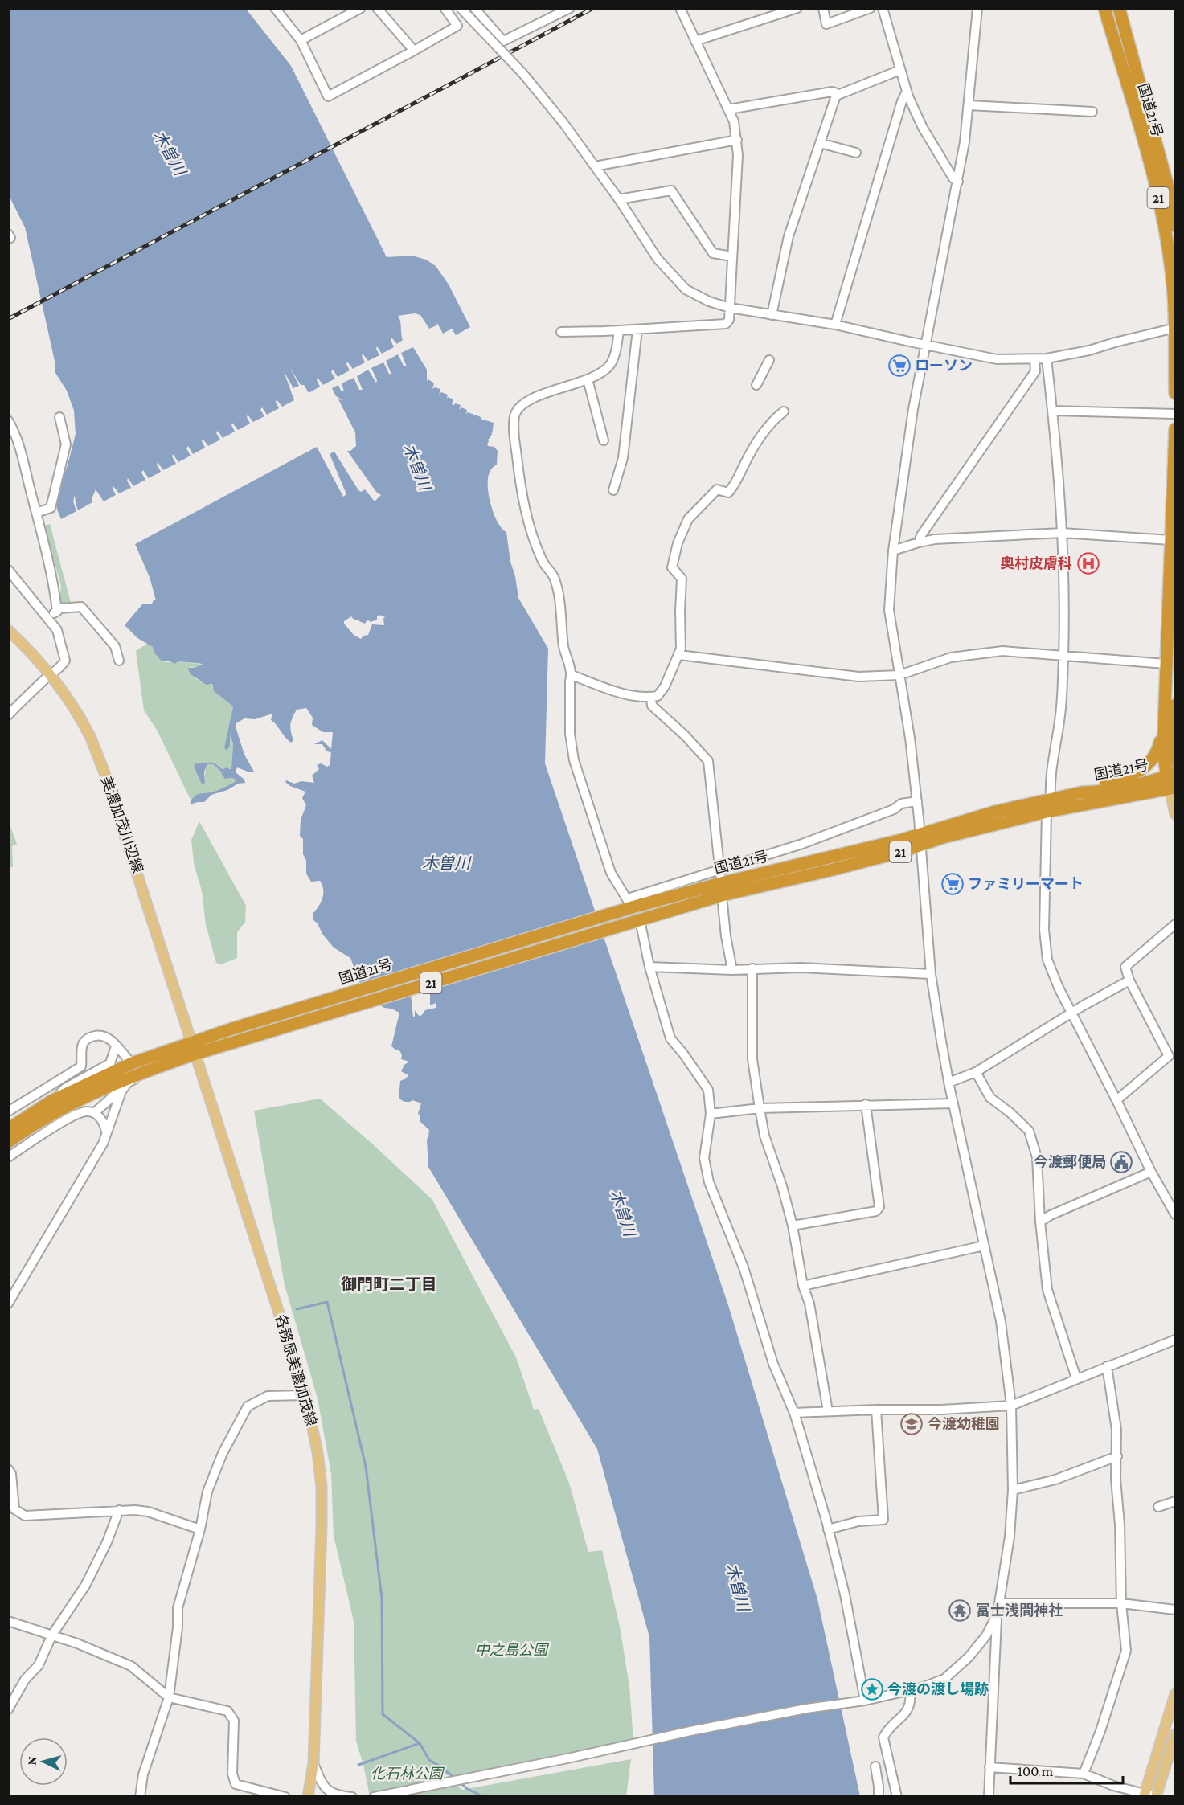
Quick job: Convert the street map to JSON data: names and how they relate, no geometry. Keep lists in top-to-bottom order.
{
  "streets": {
    "highway": ["国道21号", "21"],
    "main road": ["美濃加茂川辺線", "各務原美濃加茂線"]
  },
  "crossings": [
    ["国道21号", "美濃加茂川辺線"],
    ["国道21号", "各務原美濃加茂線"],
    ["美濃加茂川辺線", "各務原美濃加茂線"]
  ],
  "districts": ["御門町二丁目"],
  "water": ["木曽川"],
  "parks": ["中之島公園", "化石林公園"],
  "places": {
    "supermarket": ["ローソン", "ファミリーマート"],
    "hospital": ["奥村皮膚科"],
    "public building": ["今渡郵便局"],
    "school or university": ["今渡幼稚園"],
    "temple": ["富士浅間神社"],
    "place": ["今渡の渡し場跡"]
  },
  "scale_bar": "100 m",
  "north": "left"
}
